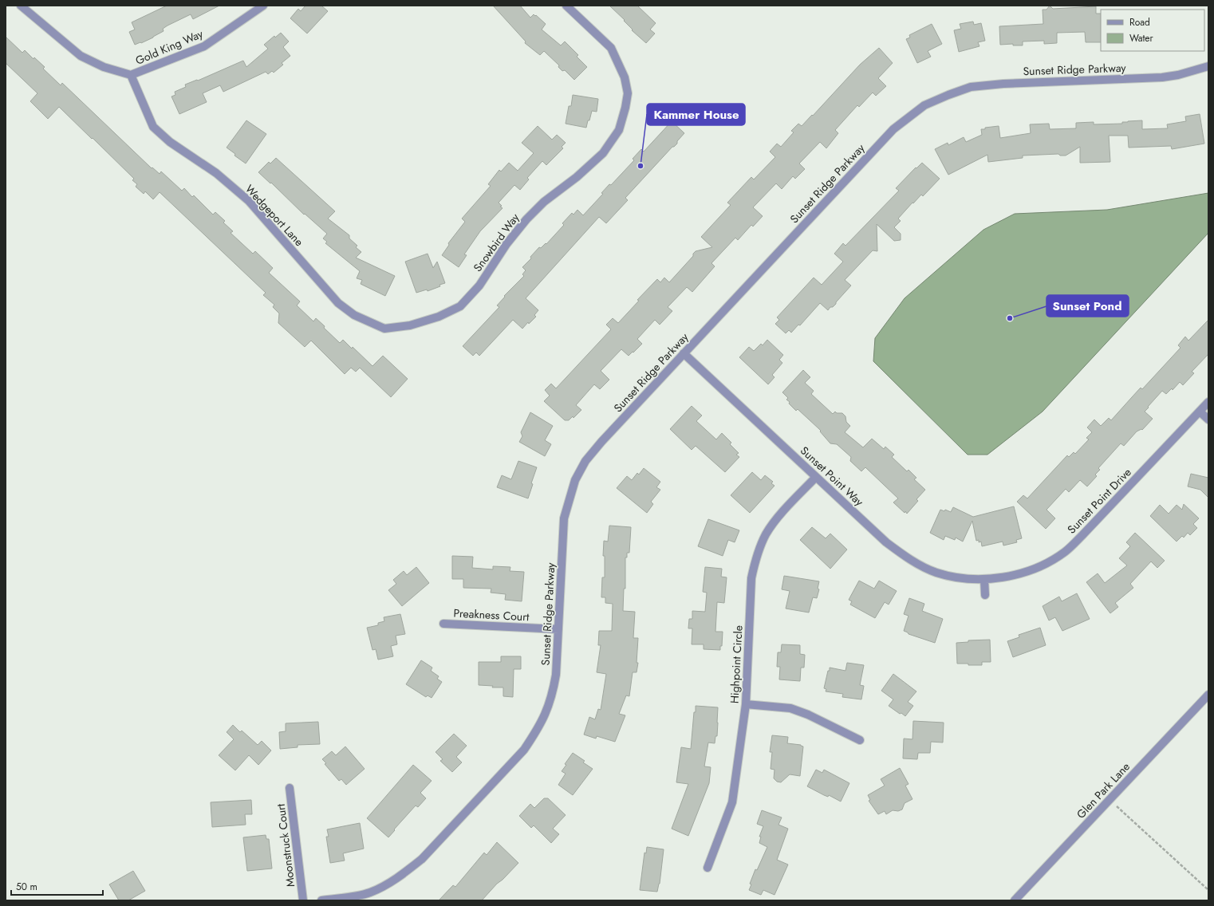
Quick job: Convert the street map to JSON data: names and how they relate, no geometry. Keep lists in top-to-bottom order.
{
  "streets": {
    "street": [
      "Gold King Way",
      "Sunset Ridge Parkway",
      "Wedgeport Lane",
      "Snowbird Way",
      "Sunset Point Way",
      "Sunset Point Drive",
      "Preakness Court",
      "Highpoint Circle",
      "Glen Park Lane",
      "Moonstruck Court"
    ]
  },
  "crossings": [
    ["Gold King Way", "Wedgeport Lane"],
    ["Sunset Ridge Parkway", "Sunset Point Way"],
    ["Sunset Ridge Parkway", "Preakness Court"],
    ["Wedgeport Lane", "Snowbird Way"],
    ["Sunset Point Way", "Sunset Point Drive"],
    ["Sunset Point Way", "Highpoint Circle"]
  ],
  "places": ["Kammer House", "Sunset Pond"],
  "legend": ["Road", "Water"],
  "scale_bar": "50 m"
}
